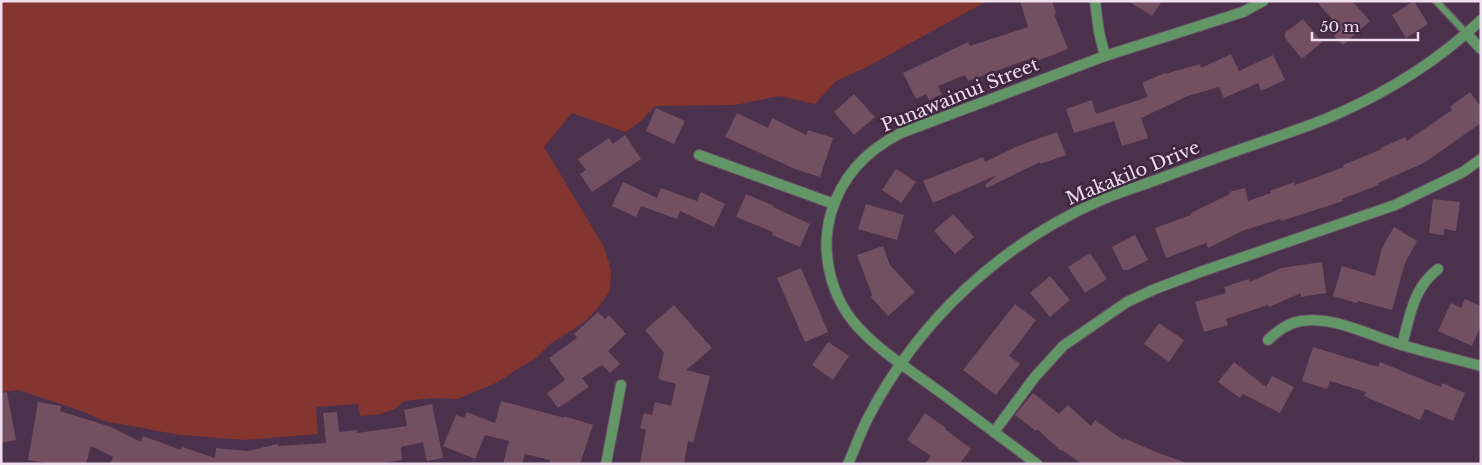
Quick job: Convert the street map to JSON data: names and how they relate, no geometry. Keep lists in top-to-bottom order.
{
  "streets": {
    "street": ["Punawainui Street", "Makakilo Drive"]
  },
  "crossings": [
    ["Punawainui Street", "Makakilo Drive"]
  ],
  "scale_bar": "50 m"
}
